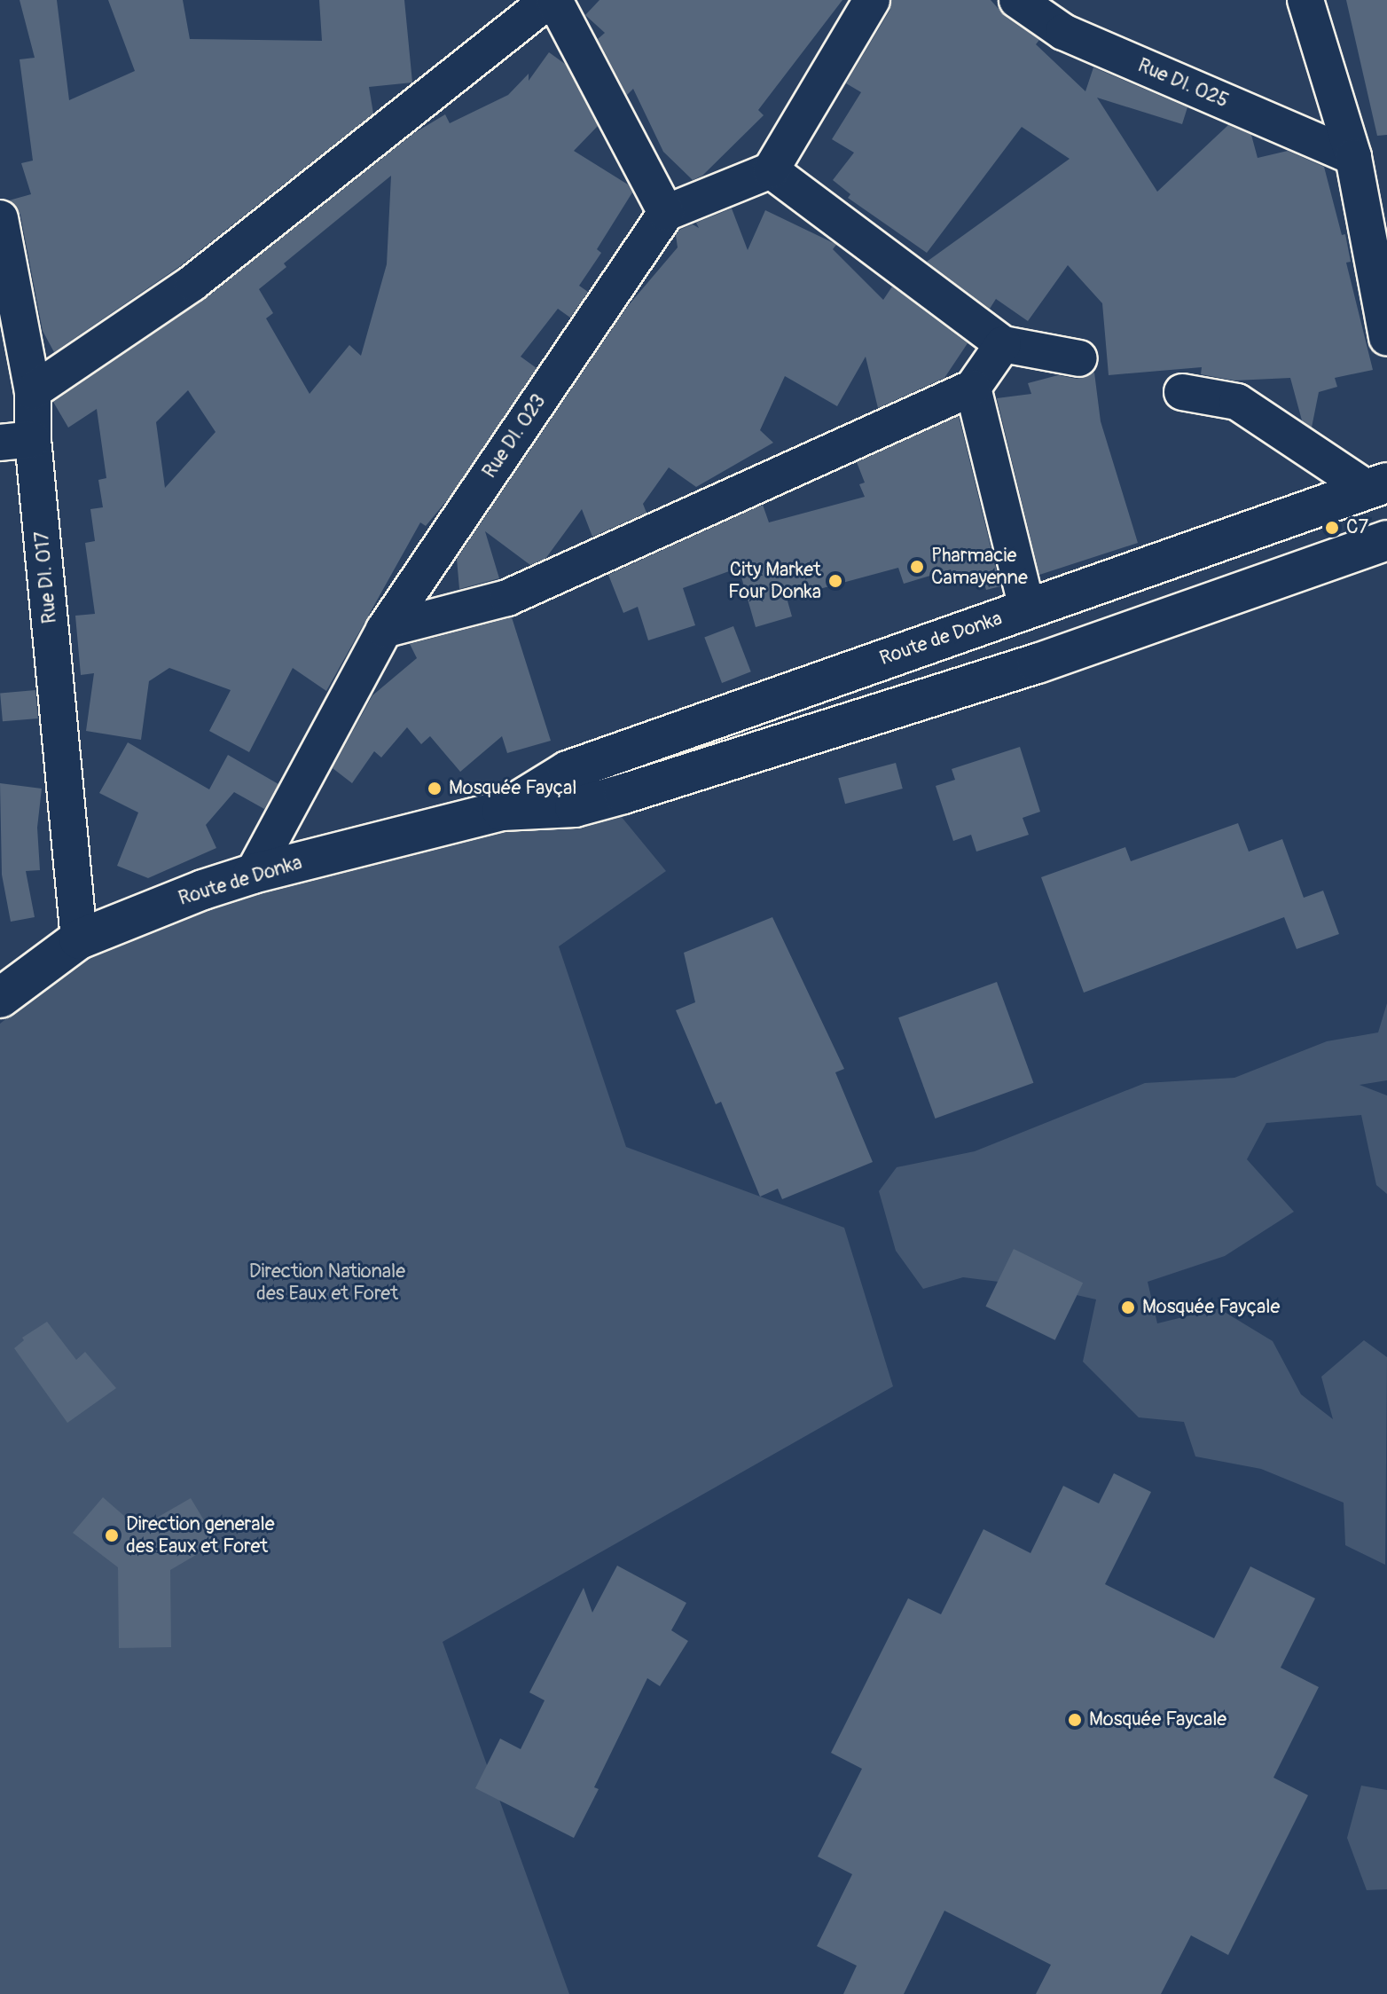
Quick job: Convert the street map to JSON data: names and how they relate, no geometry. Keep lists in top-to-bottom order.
{
  "streets": {
    "main road": ["Route de Donka"],
    "street": ["Rue DI. 025", "Rue DI. 023", "Rue DI. 017"]
  },
  "crossings": [
    ["Rue DI. 023", "Route de Donka"],
    ["Rue DI. 017", "Route de Donka"]
  ],
  "parks": ["Direction Nationale des Eaux et Foret"],
  "places": [
    "C7",
    "Pharmacie Camayenne",
    "City Market Four Donka",
    "Mosquée Fayçal",
    "Mosquée Fayçale",
    "Direction generale des Eaux et Foret",
    "Mosquée Faycale"
  ]
}
